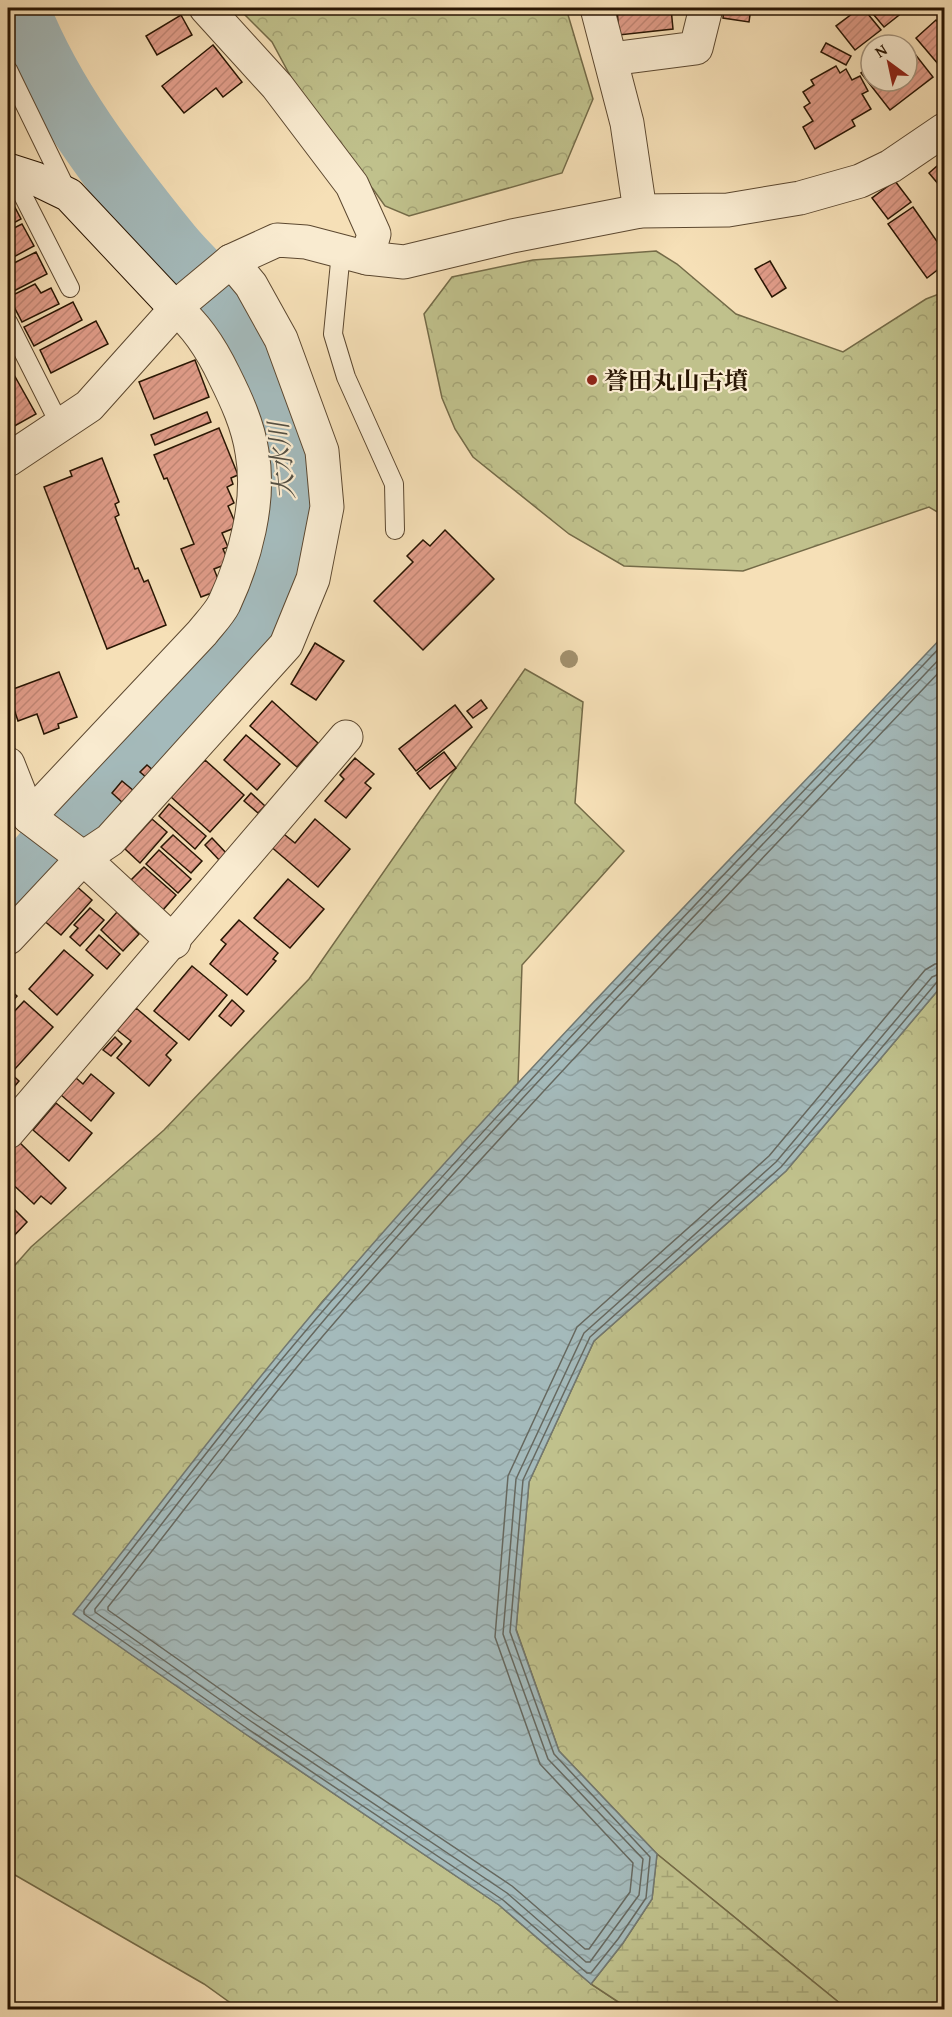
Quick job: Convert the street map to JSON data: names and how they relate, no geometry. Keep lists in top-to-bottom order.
{
  "water": ["大水川"],
  "places": ["誉田丸山古墳"],
  "north": "top left"
}
